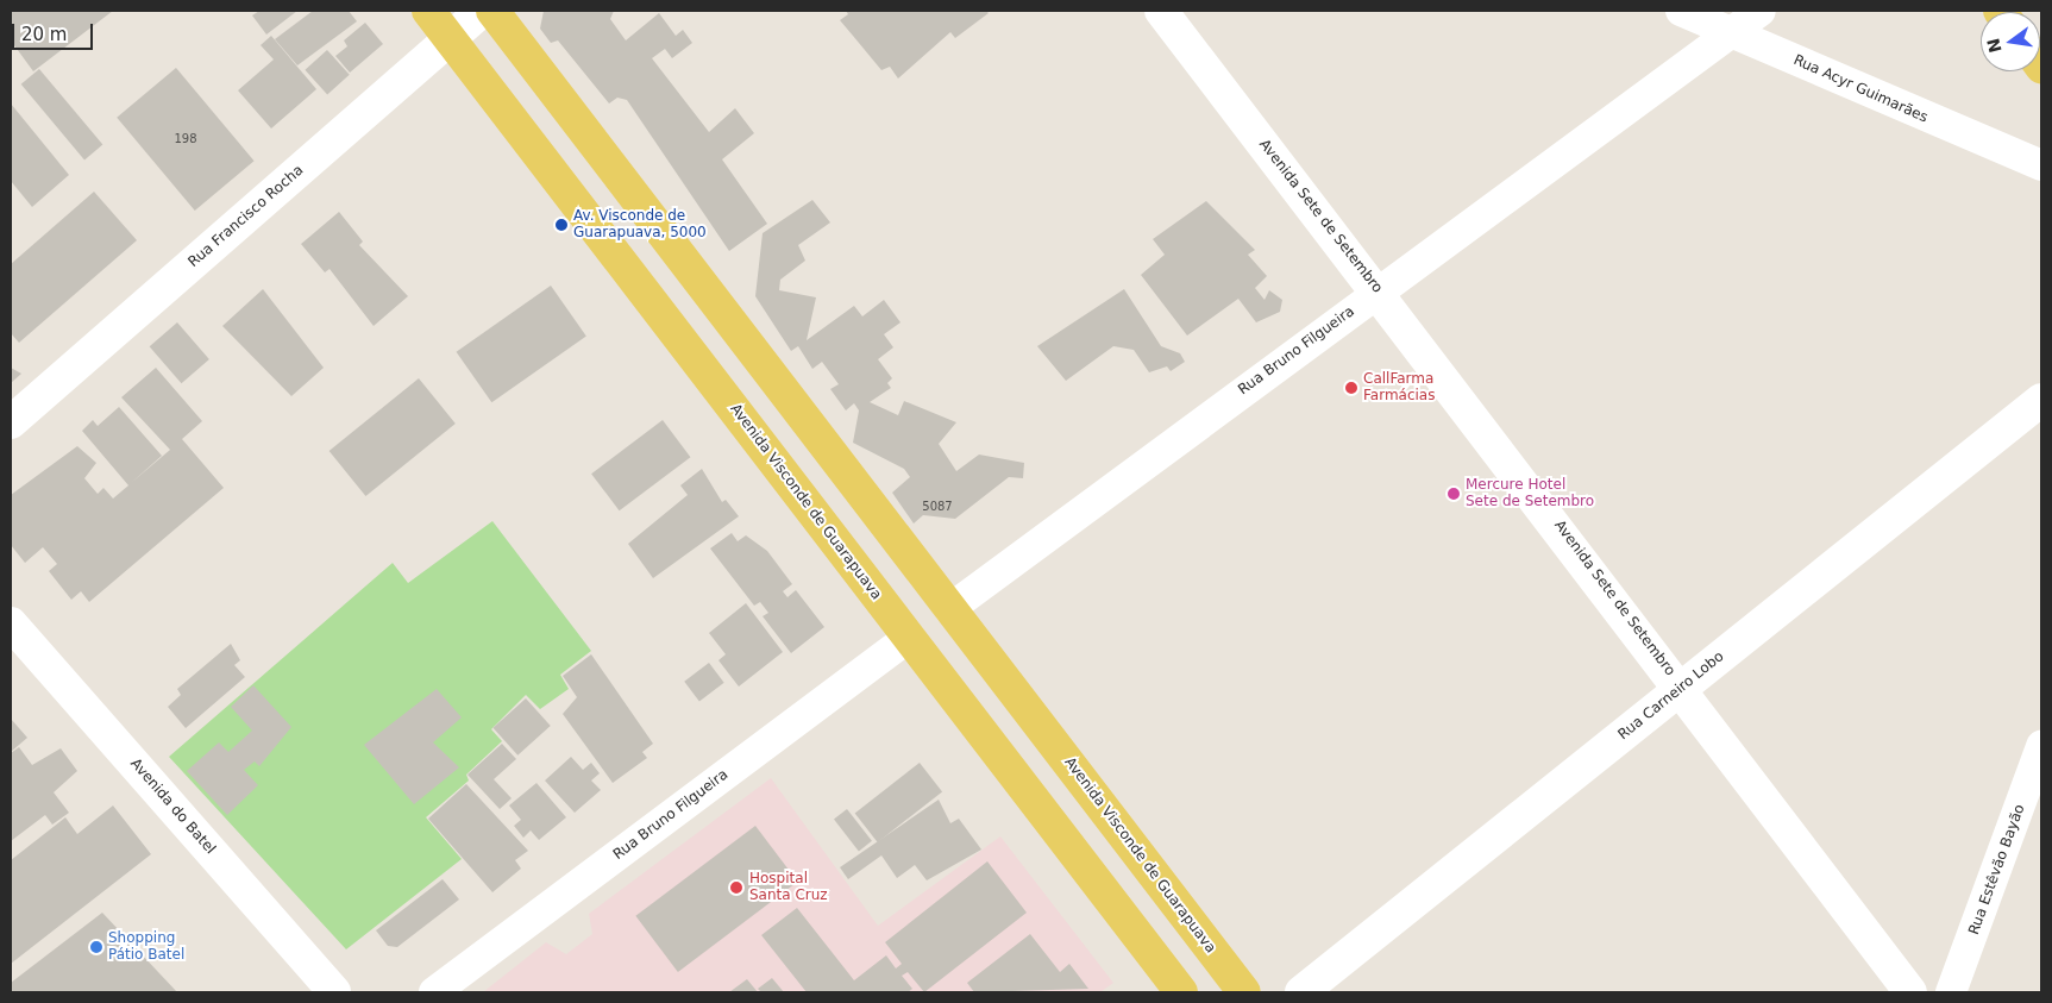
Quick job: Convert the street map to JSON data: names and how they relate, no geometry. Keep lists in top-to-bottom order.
{
  "streets": {
    "main road": [
      "Rua Francisco Rocha",
      "Avenida Sete de Setembro",
      "Avenida Visconde de Guarapuava",
      "Rua Carneiro Lobo",
      "Avenida do Batel"
    ],
    "street": ["Rua Acyr Guimarães", "Rua Bruno Filgueira", "Rua Estêvão Bayão"]
  },
  "crossings": [
    ["Rua Acyr Guimarães", "Rua Bruno Filgueira"],
    ["Rua Francisco Rocha", "Avenida Visconde de Guarapuava"],
    ["Avenida Sete de Setembro", "Rua Bruno Filgueira"],
    ["Avenida Sete de Setembro", "Rua Carneiro Lobo"],
    ["Rua Bruno Filgueira", "Avenida Visconde de Guarapuava"]
  ],
  "places": [
    "Av. Visconde de Guarapuava, 5000",
    "CallFarma Farmácias",
    "Mercure Hotel Sete de Setembro",
    "Hospital Santa Cruz",
    "Shopping Pátio Batel"
  ],
  "house_numbers": ["198", "5087"],
  "scale_bar": "20 m",
  "north": "left"
}
